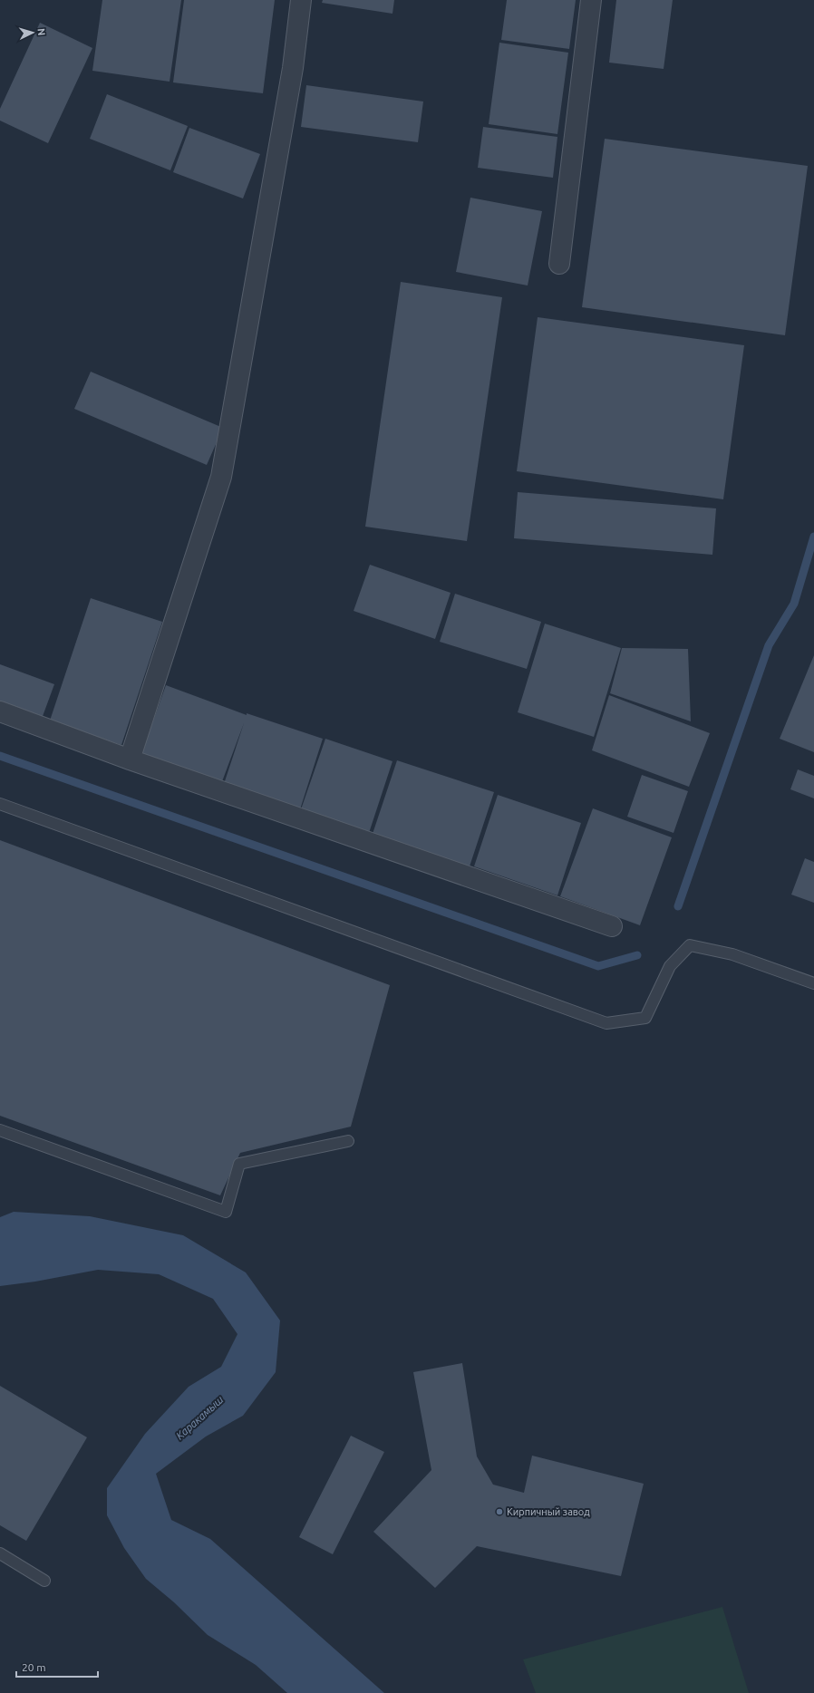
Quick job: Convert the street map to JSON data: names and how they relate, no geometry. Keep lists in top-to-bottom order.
{
  "water": ["Каракамыш"],
  "places": ["Кирпичный завод"],
  "scale_bar": "20 m",
  "north": "right"
}
